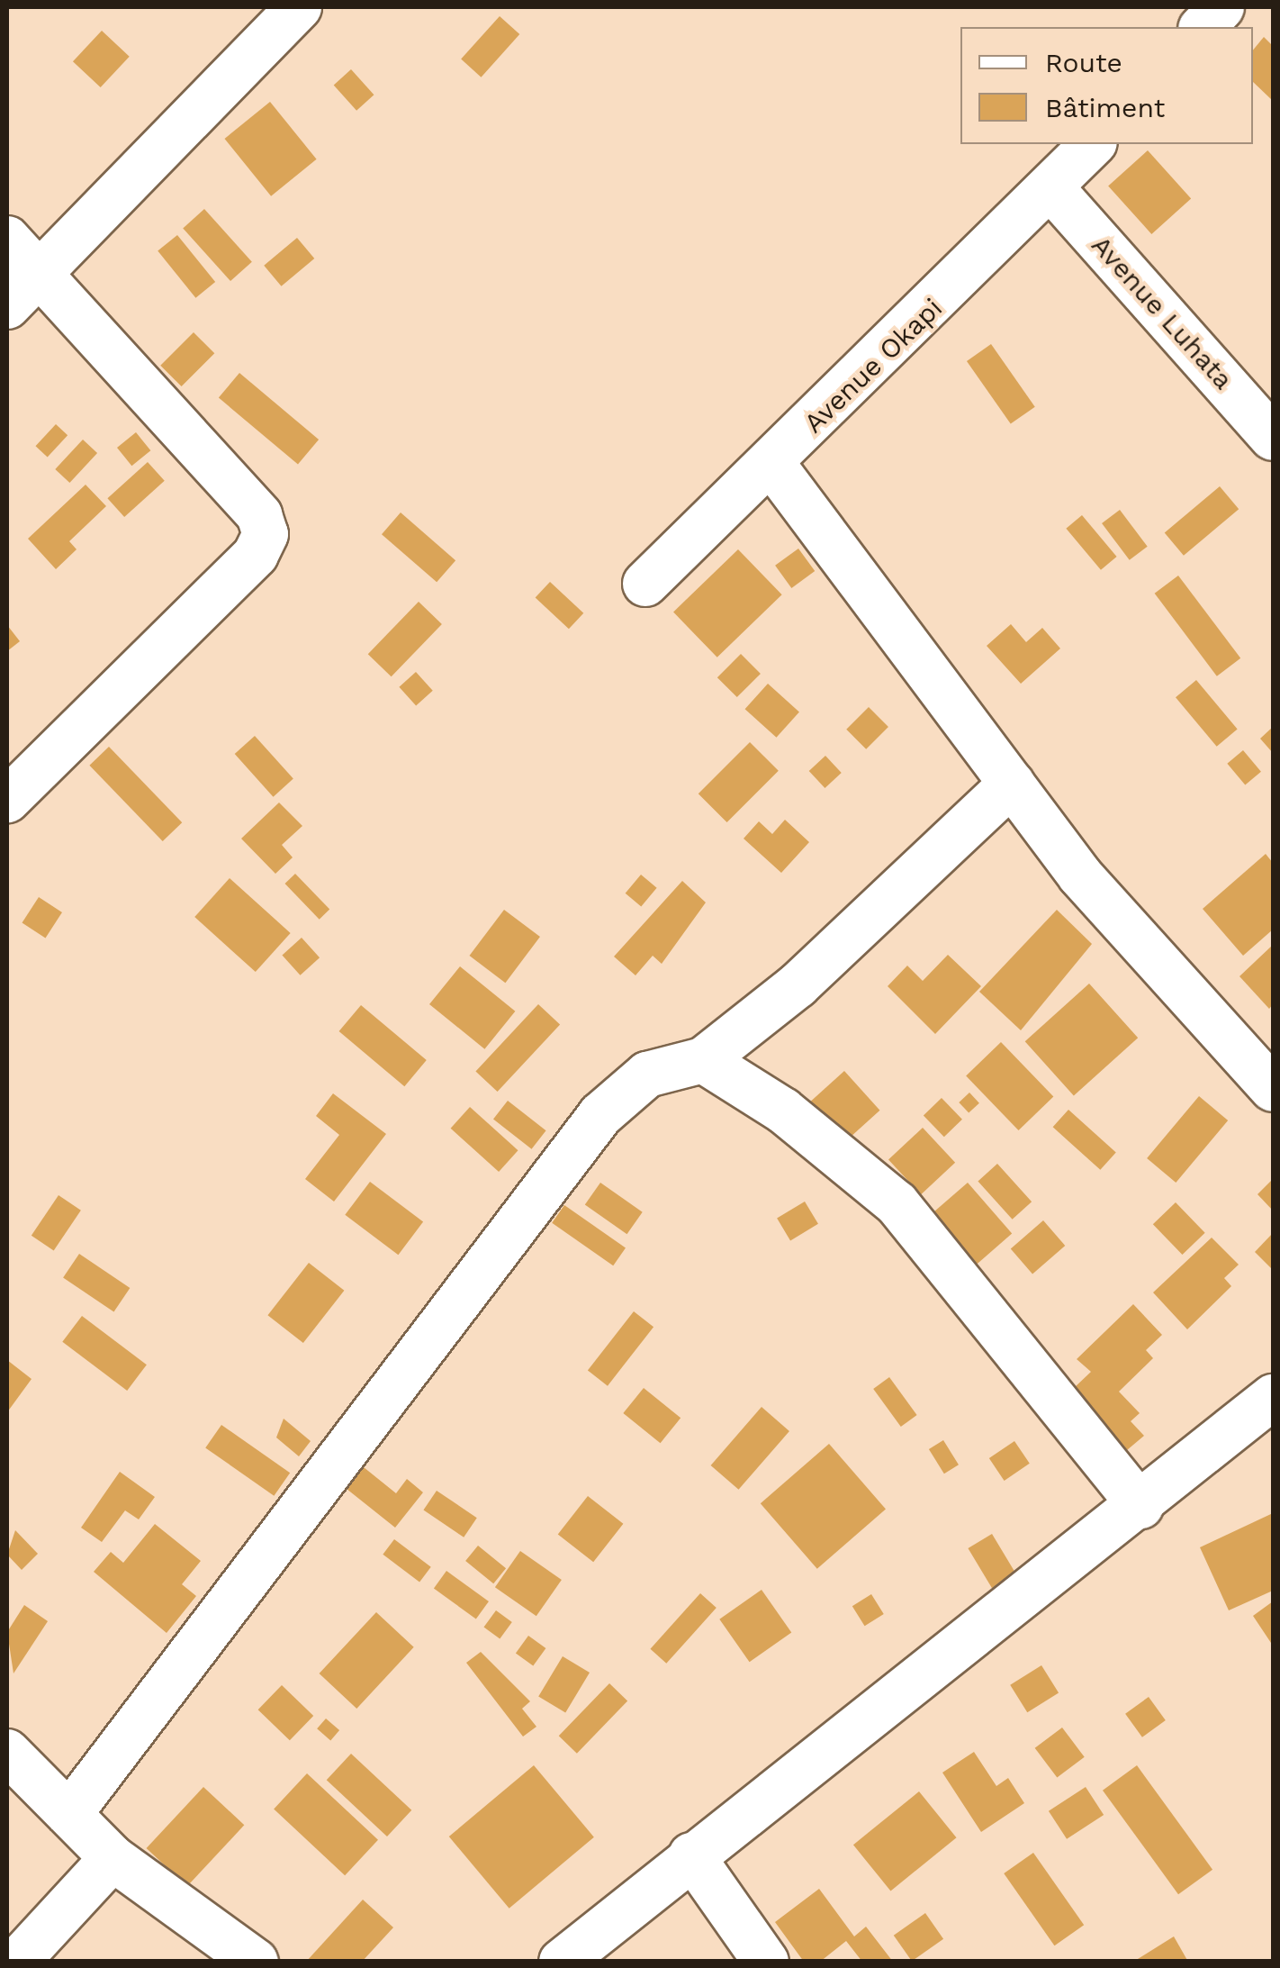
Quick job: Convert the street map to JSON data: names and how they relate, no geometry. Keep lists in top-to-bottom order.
{
  "streets": {
    "street": ["Avenue Luhata", "Avenue Okapi"]
  },
  "crossings": [
    ["Avenue Luhata", "Avenue Okapi"]
  ],
  "legend": ["Route", "Bâtiment"]
}
